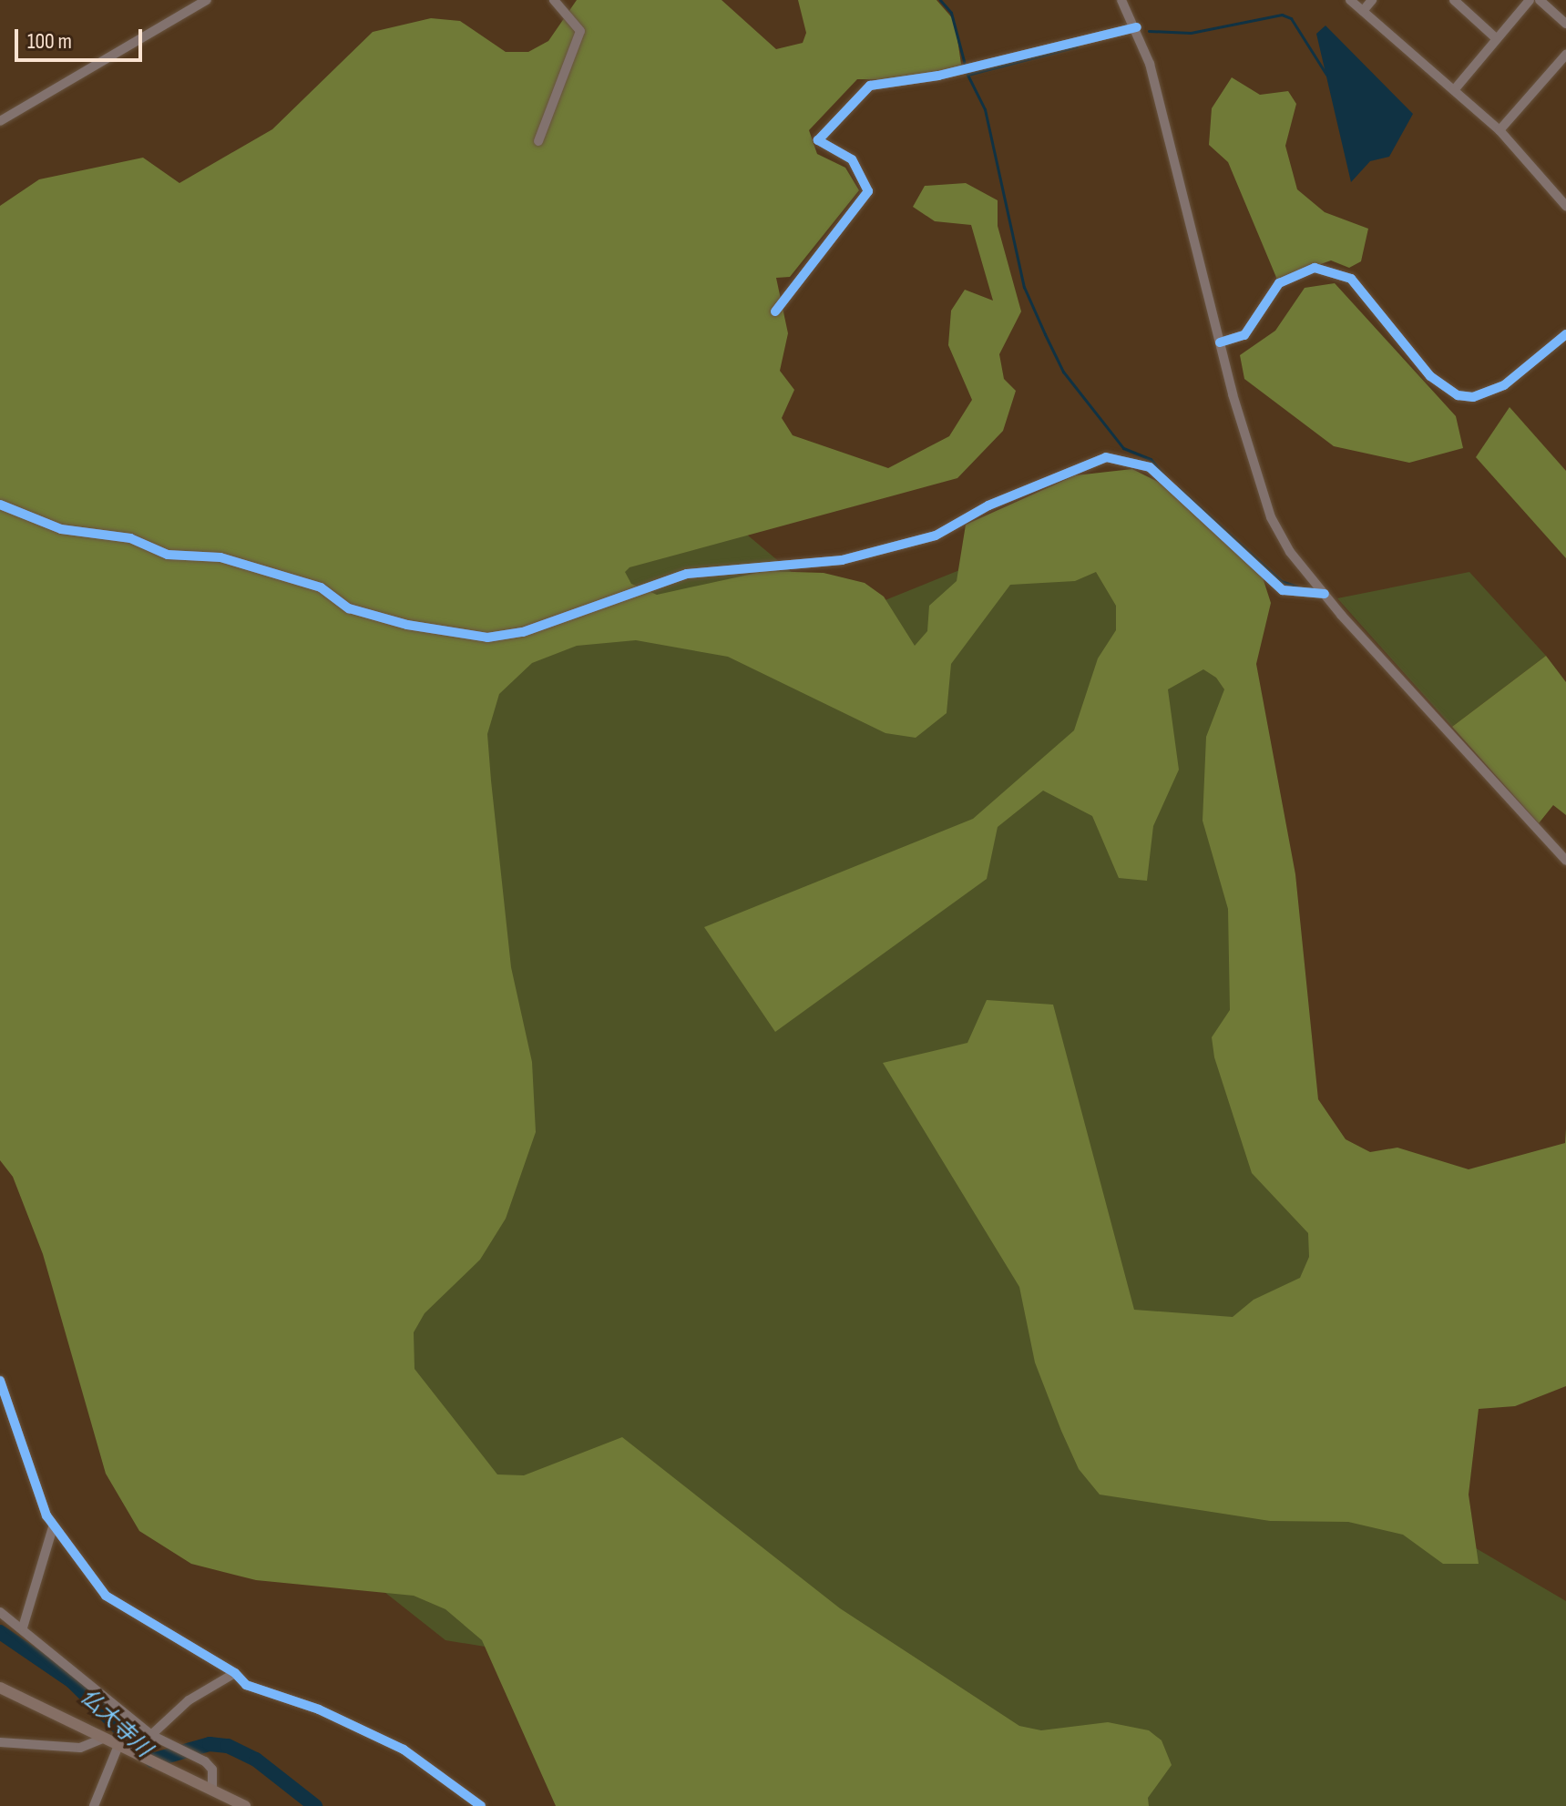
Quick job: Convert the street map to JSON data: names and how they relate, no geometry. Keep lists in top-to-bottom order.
{
  "water": ["仏大寺川"],
  "scale_bar": "100 m"
}
